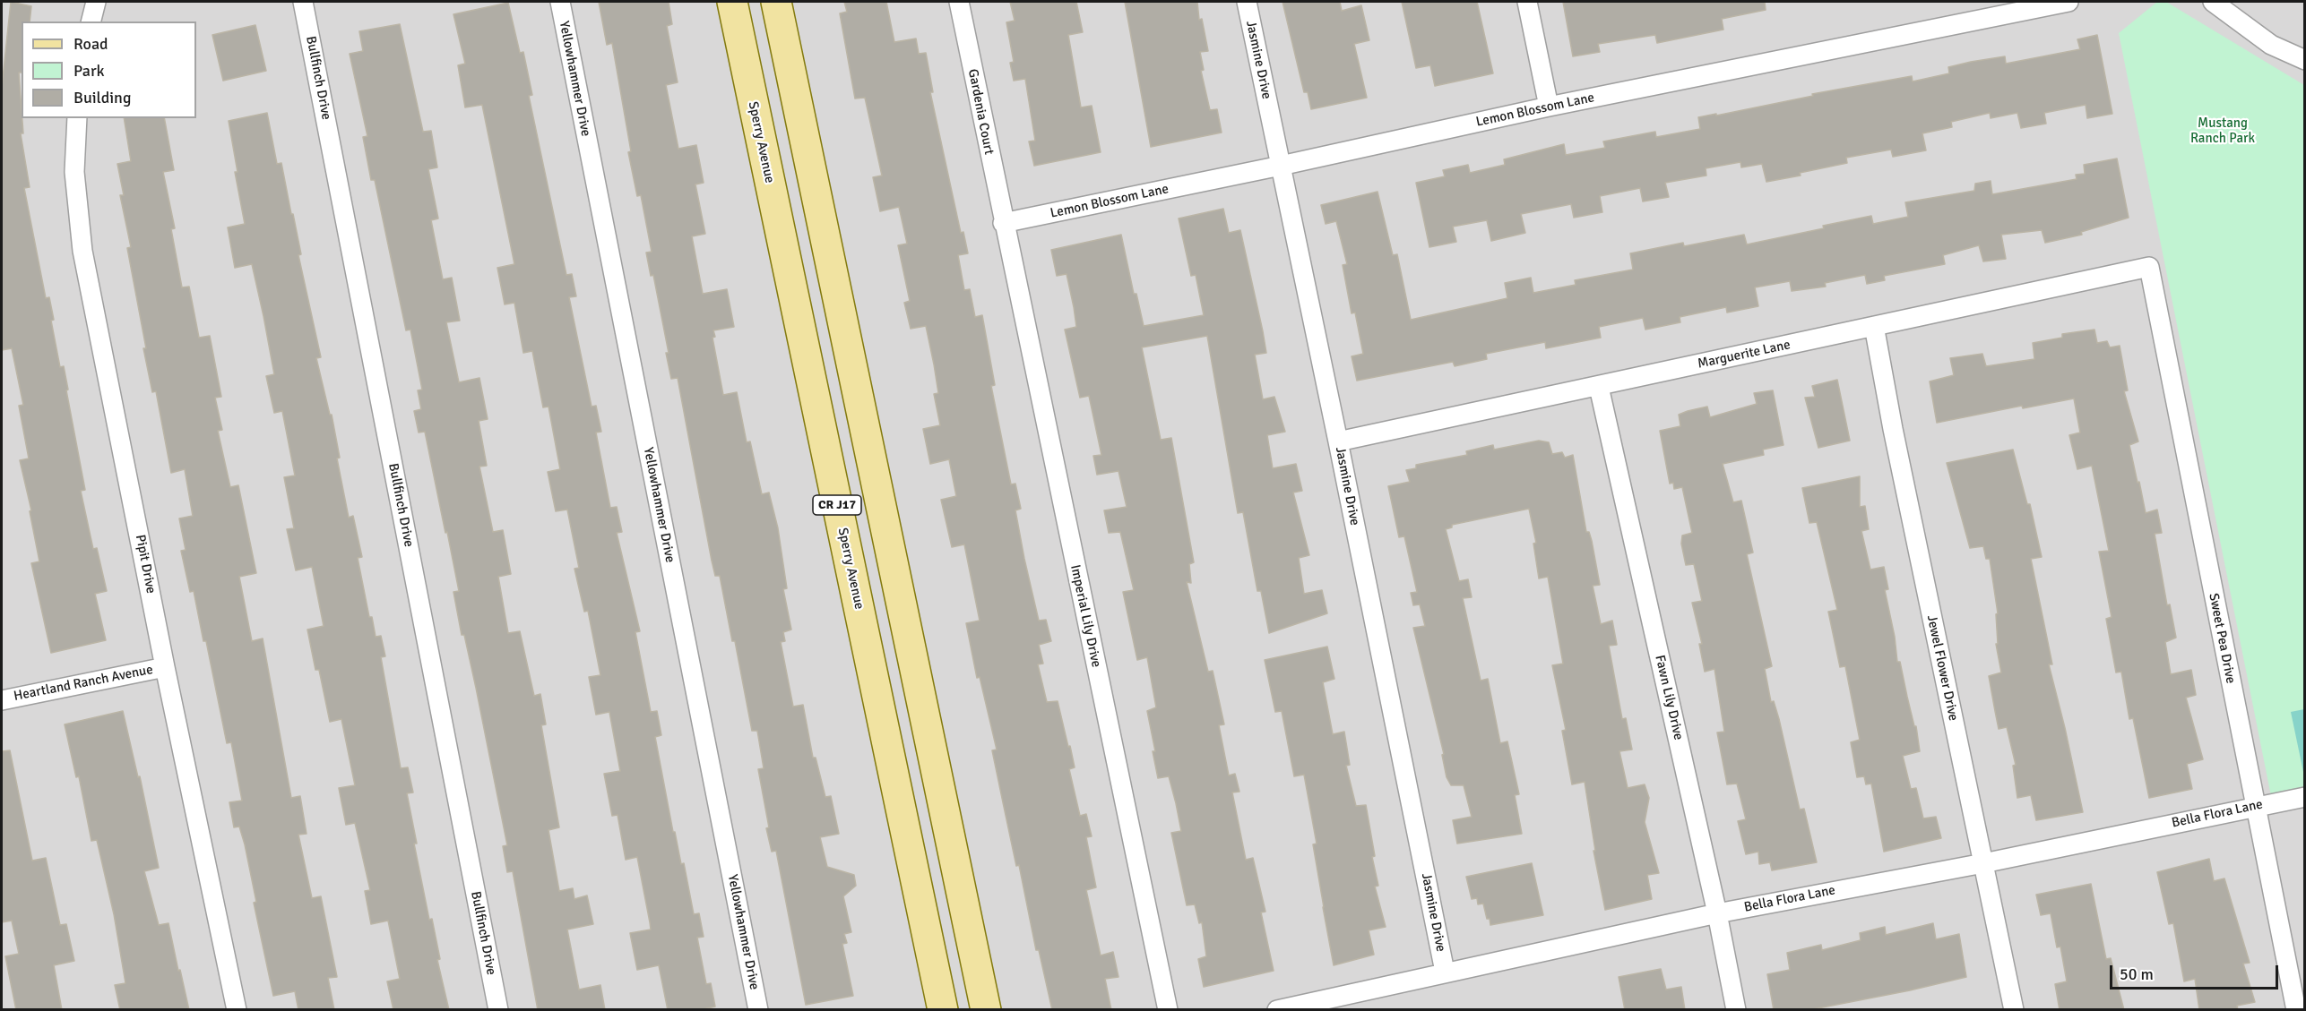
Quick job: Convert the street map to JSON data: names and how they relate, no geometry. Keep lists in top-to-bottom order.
{
  "streets": {
    "main road": ["Sperry Avenue", "CR J17"],
    "street": [
      "Jasmine Drive",
      "Bullfinch Drive",
      "Yellowhammer Drive",
      "Lemon Blossom Lane",
      "Gardenia Court",
      "Marguerite Lane",
      "Pipit Drive",
      "Imperial Lily Drive",
      "Sweet Pea Drive",
      "Jewel Flower Drive",
      "Heartland Ranch Avenue",
      "Fawn Lily Drive",
      "Bella Flora Lane"
    ]
  },
  "crossings": [
    ["Jasmine Drive", "Lemon Blossom Lane"],
    ["Jasmine Drive", "Marguerite Lane"],
    ["Jasmine Drive", "Bella Flora Lane"],
    ["Lemon Blossom Lane", "Gardenia Court"],
    ["Lemon Blossom Lane", "Imperial Lily Drive"],
    ["Gardenia Court", "Imperial Lily Drive"],
    ["Marguerite Lane", "Sweet Pea Drive"],
    ["Marguerite Lane", "Jewel Flower Drive"],
    ["Marguerite Lane", "Fawn Lily Drive"],
    ["Pipit Drive", "Heartland Ranch Avenue"],
    ["Sweet Pea Drive", "Bella Flora Lane"],
    ["Jewel Flower Drive", "Bella Flora Lane"],
    ["Fawn Lily Drive", "Bella Flora Lane"]
  ],
  "parks": ["Mustang Ranch Park"],
  "legend": ["Road", "Park", "Building"],
  "scale_bar": "50 m"
}
